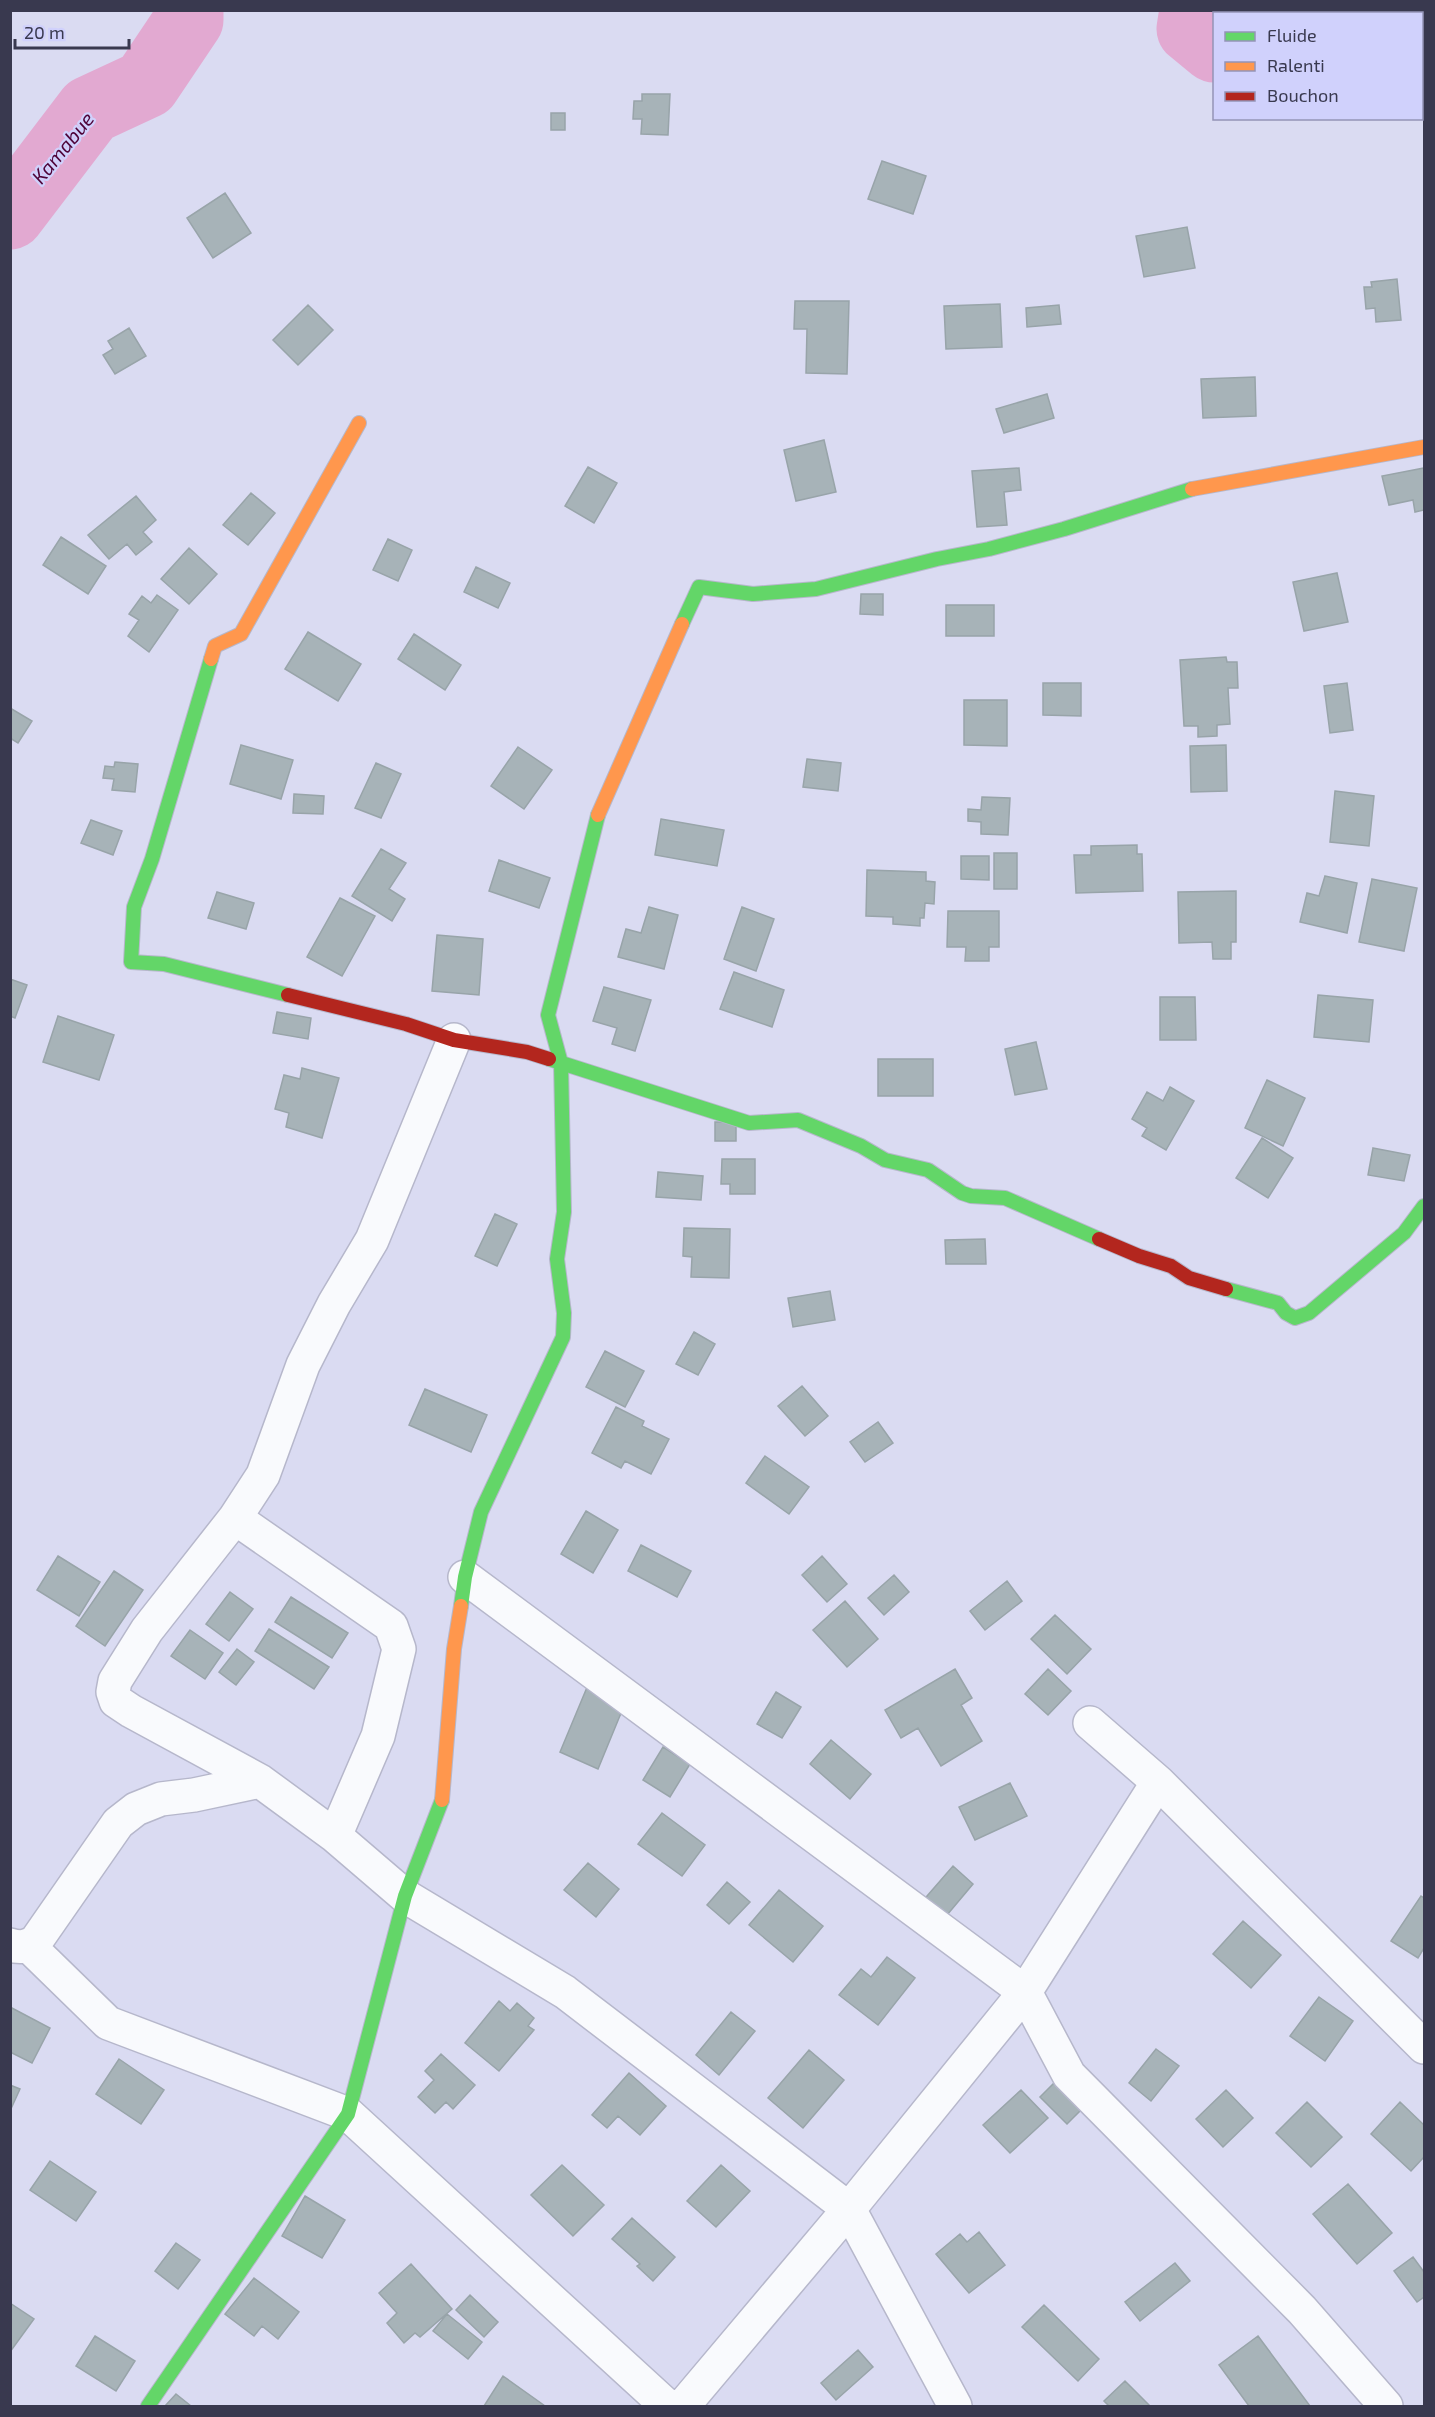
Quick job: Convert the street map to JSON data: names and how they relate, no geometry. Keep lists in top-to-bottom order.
{
  "water": ["Kamabue"],
  "legend": ["Fluide", "Ralenti", "Bouchon"],
  "scale_bar": "20 m"
}
